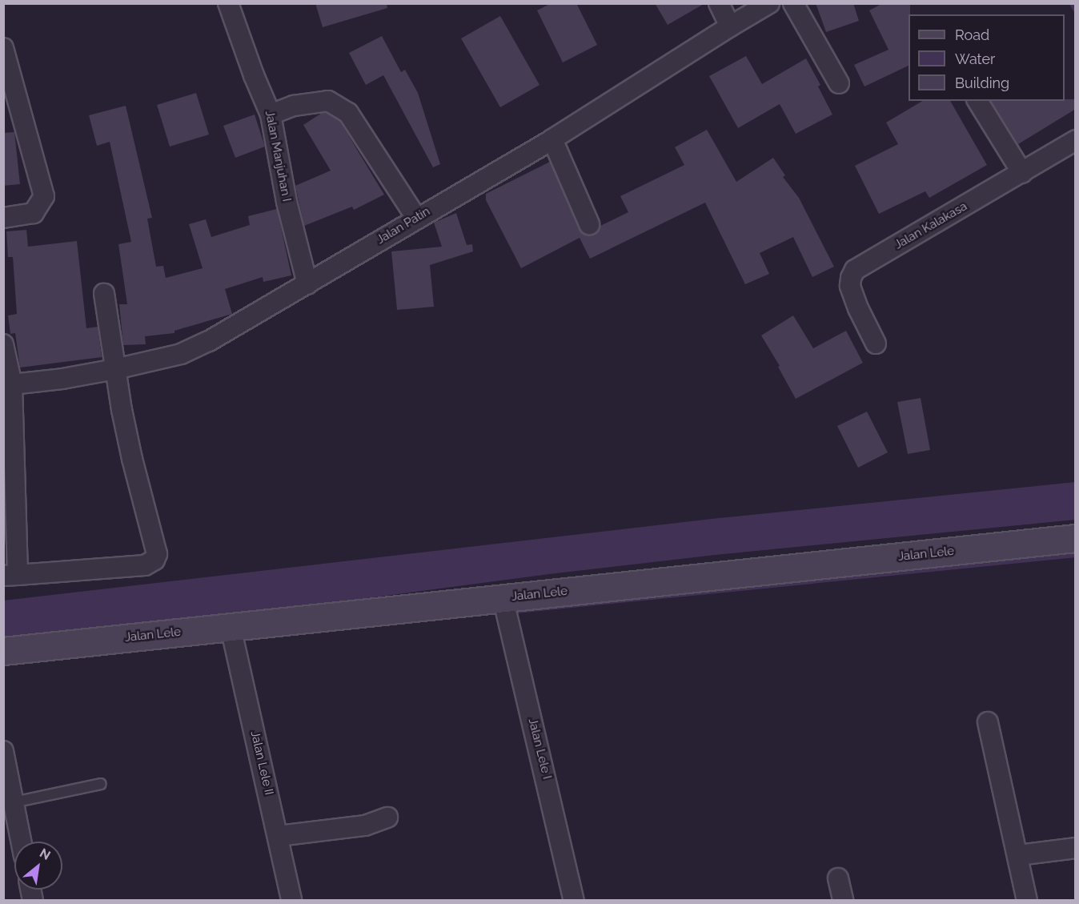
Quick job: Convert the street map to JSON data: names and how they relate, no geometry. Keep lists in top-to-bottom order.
{
  "streets": {
    "main road": ["Jalan Lele"],
    "street": [
      "Jalan Manjuhan I",
      "Jalan Patin",
      "Jalan Kalakasa",
      "Jalan Lele I",
      "Jalan Lele II"
    ]
  },
  "crossings": [
    ["Jalan Manjuhan I", "Jalan Patin"],
    ["Jalan Lele", "Jalan Lele I"],
    ["Jalan Lele", "Jalan Lele II"]
  ],
  "legend": ["Road", "Water", "Building"],
  "north": "top right"
}
